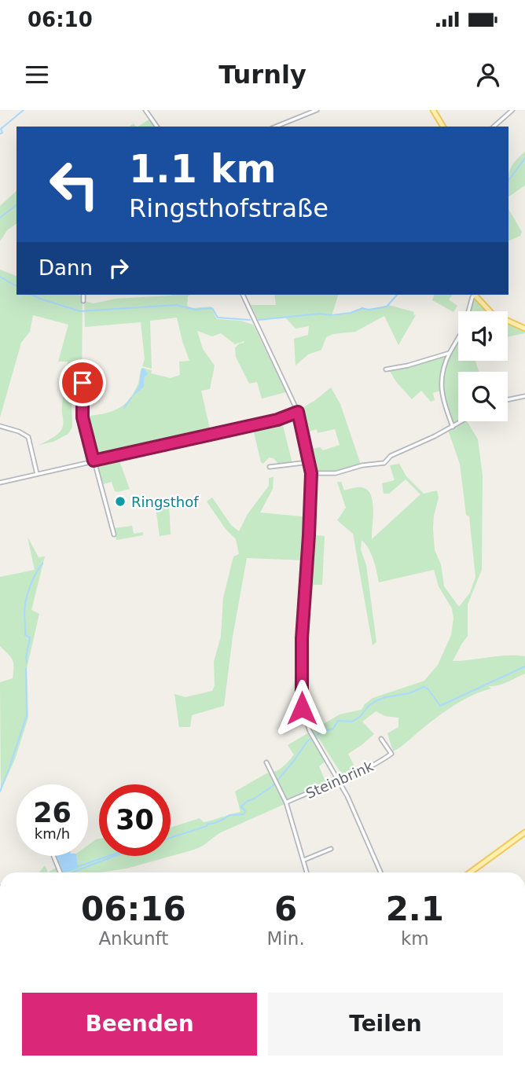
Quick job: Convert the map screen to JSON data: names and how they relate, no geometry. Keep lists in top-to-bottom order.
{
  "streets": {
    "street": ["Steinbrink"]
  },
  "places": ["Ringsthof"],
  "page": {
    "status": "06:10",
    "header": "Turnly",
    "turn": ["1.1 km", "Ringsthofstraße"],
    "then": "Dann",
    "speed": "26 km/h",
    "limit": "30",
    "eta": [
      "06:16",
      "Ankunft",
      "6",
      "Min.",
      "2.1",
      "km"
    ],
    "buttons": ["Beenden", "Teilen"]
  }
}
